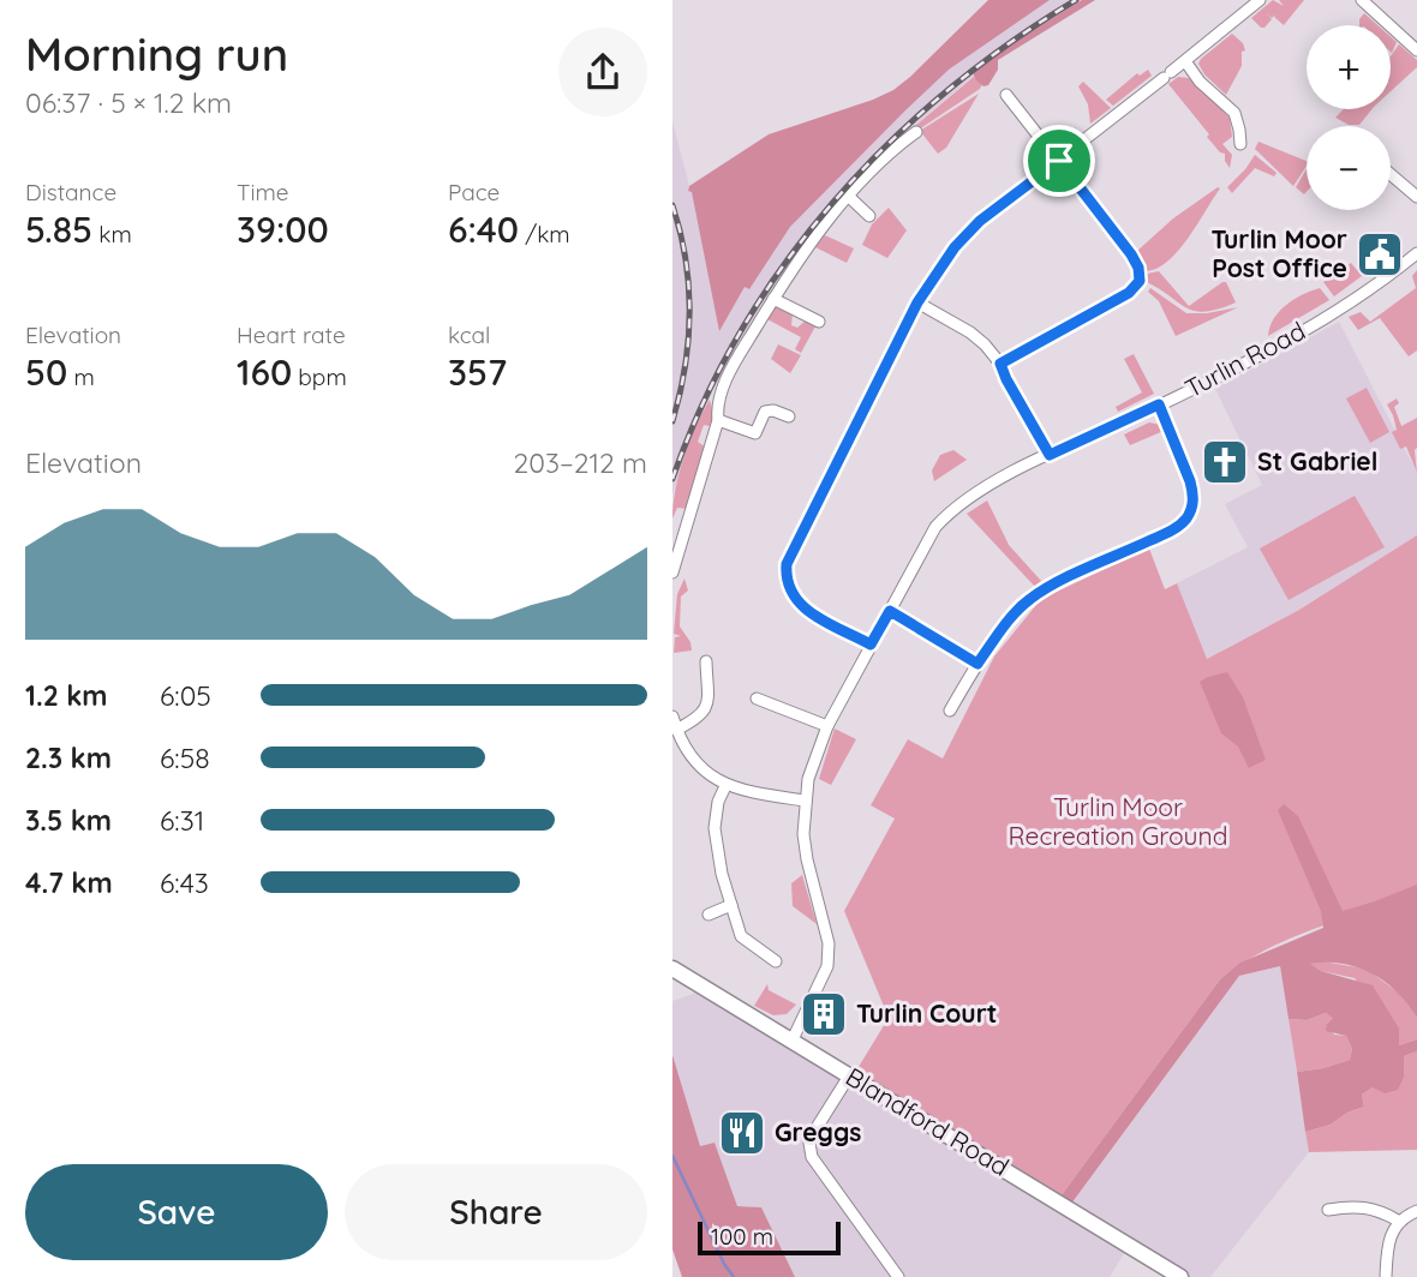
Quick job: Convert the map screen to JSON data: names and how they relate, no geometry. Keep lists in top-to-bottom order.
{
  "streets": {
    "main road": ["Blandford Road"],
    "street": ["Turlin Road"]
  },
  "crossings": [
    ["Turlin Road", "Blandford Road"]
  ],
  "parks": ["Turlin Moor Recreation Ground"],
  "places": {
    "public building": ["Turlin Moor Post Office"],
    "church": ["St Gabriel"],
    "building": ["Turlin Court"],
    "restaurant": ["Greggs"]
  },
  "scale_bar": "100 m",
  "page": {
    "heading": ["Morning run", "06:37 · 5 × 1.2 km"],
    "map_buttons": ["+", "−"],
    "stats": [
      ["Distance", "5.85 km"],
      ["Time", "39:00"],
      ["Pace", "6:40 /km"],
      ["Elevation", "50 m"],
      ["Heart rate", "160 bpm"],
      ["kcal", "357"]
    ],
    "chart": ["Elevation", "203–212 m"],
    "list": [
      {
        "name": "1.2 km",
        "note": "6:05"
      },
      {
        "name": "2.3 km",
        "note": "6:58"
      },
      {
        "name": "3.5 km",
        "note": "6:31"
      },
      {
        "name": "4.7 km",
        "note": "6:43"
      }
    ],
    "buttons": ["Save", "Share"],
    "scale": "100 m"
  }
}
